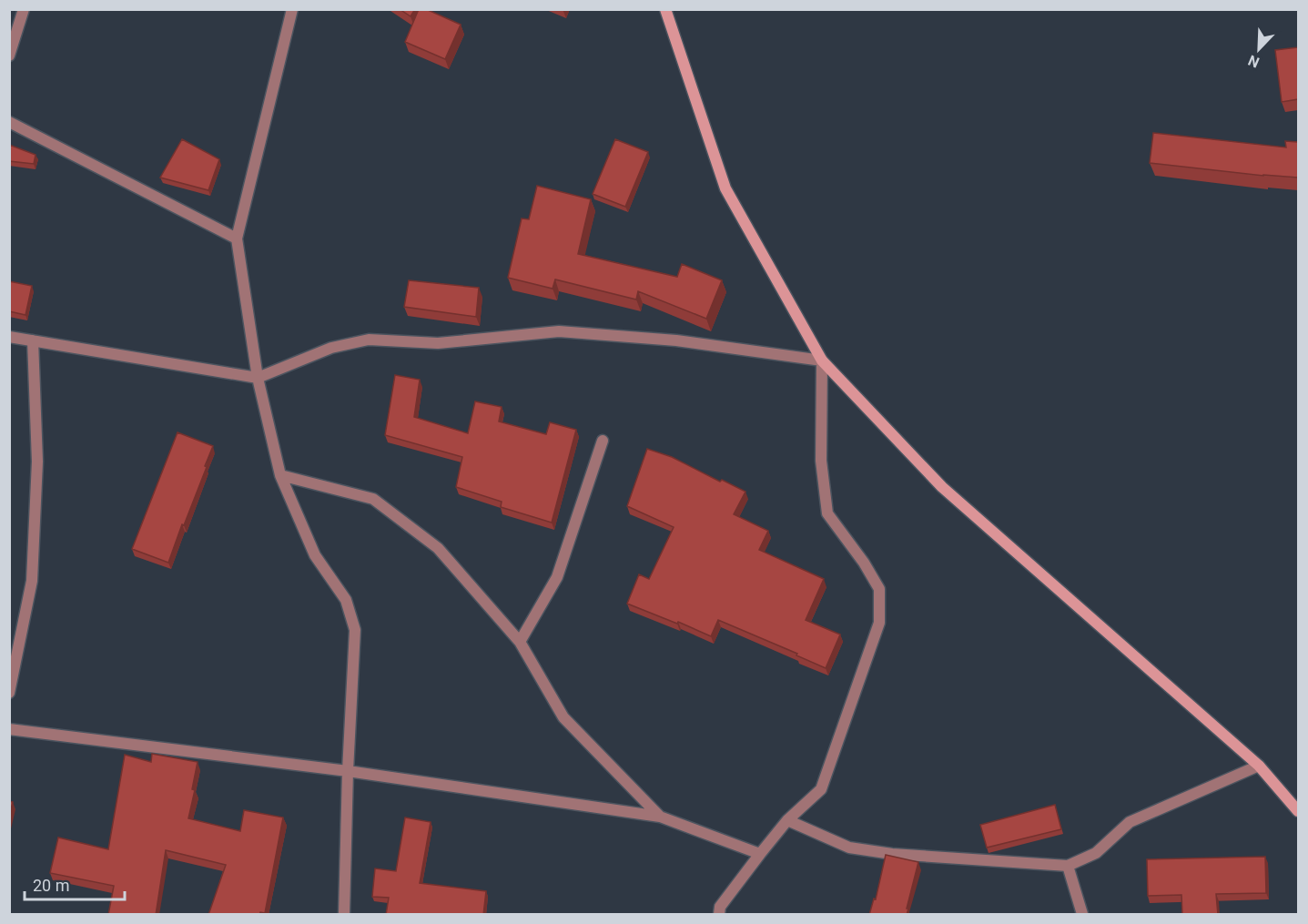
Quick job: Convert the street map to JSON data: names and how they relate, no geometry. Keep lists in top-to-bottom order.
{
  "scale_bar": "20 m",
  "north": "bottom left"
}
